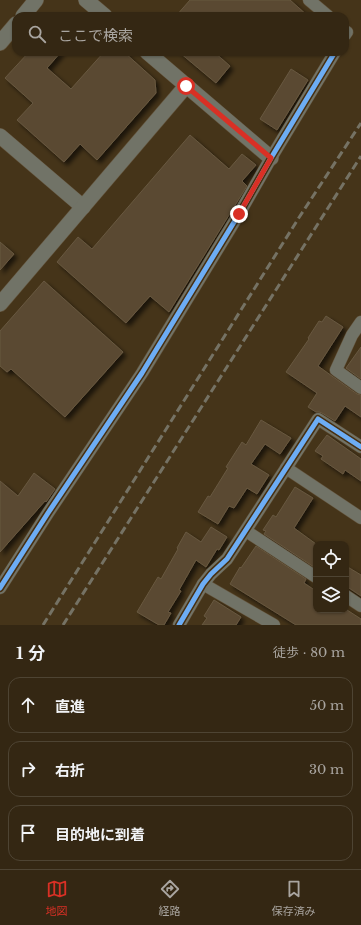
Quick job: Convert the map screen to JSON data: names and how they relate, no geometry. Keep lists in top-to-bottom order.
{
  "page": {
    "search": "ここで検索",
    "heading": ["1 分", "徒歩 · 80 m"],
    "list": [
      ["直進", "50 m"],
      ["右折", "30 m"],
      "目的地に到着"
    ],
    "nav": ["地図", "経路", "保存済み"]
  }
}
